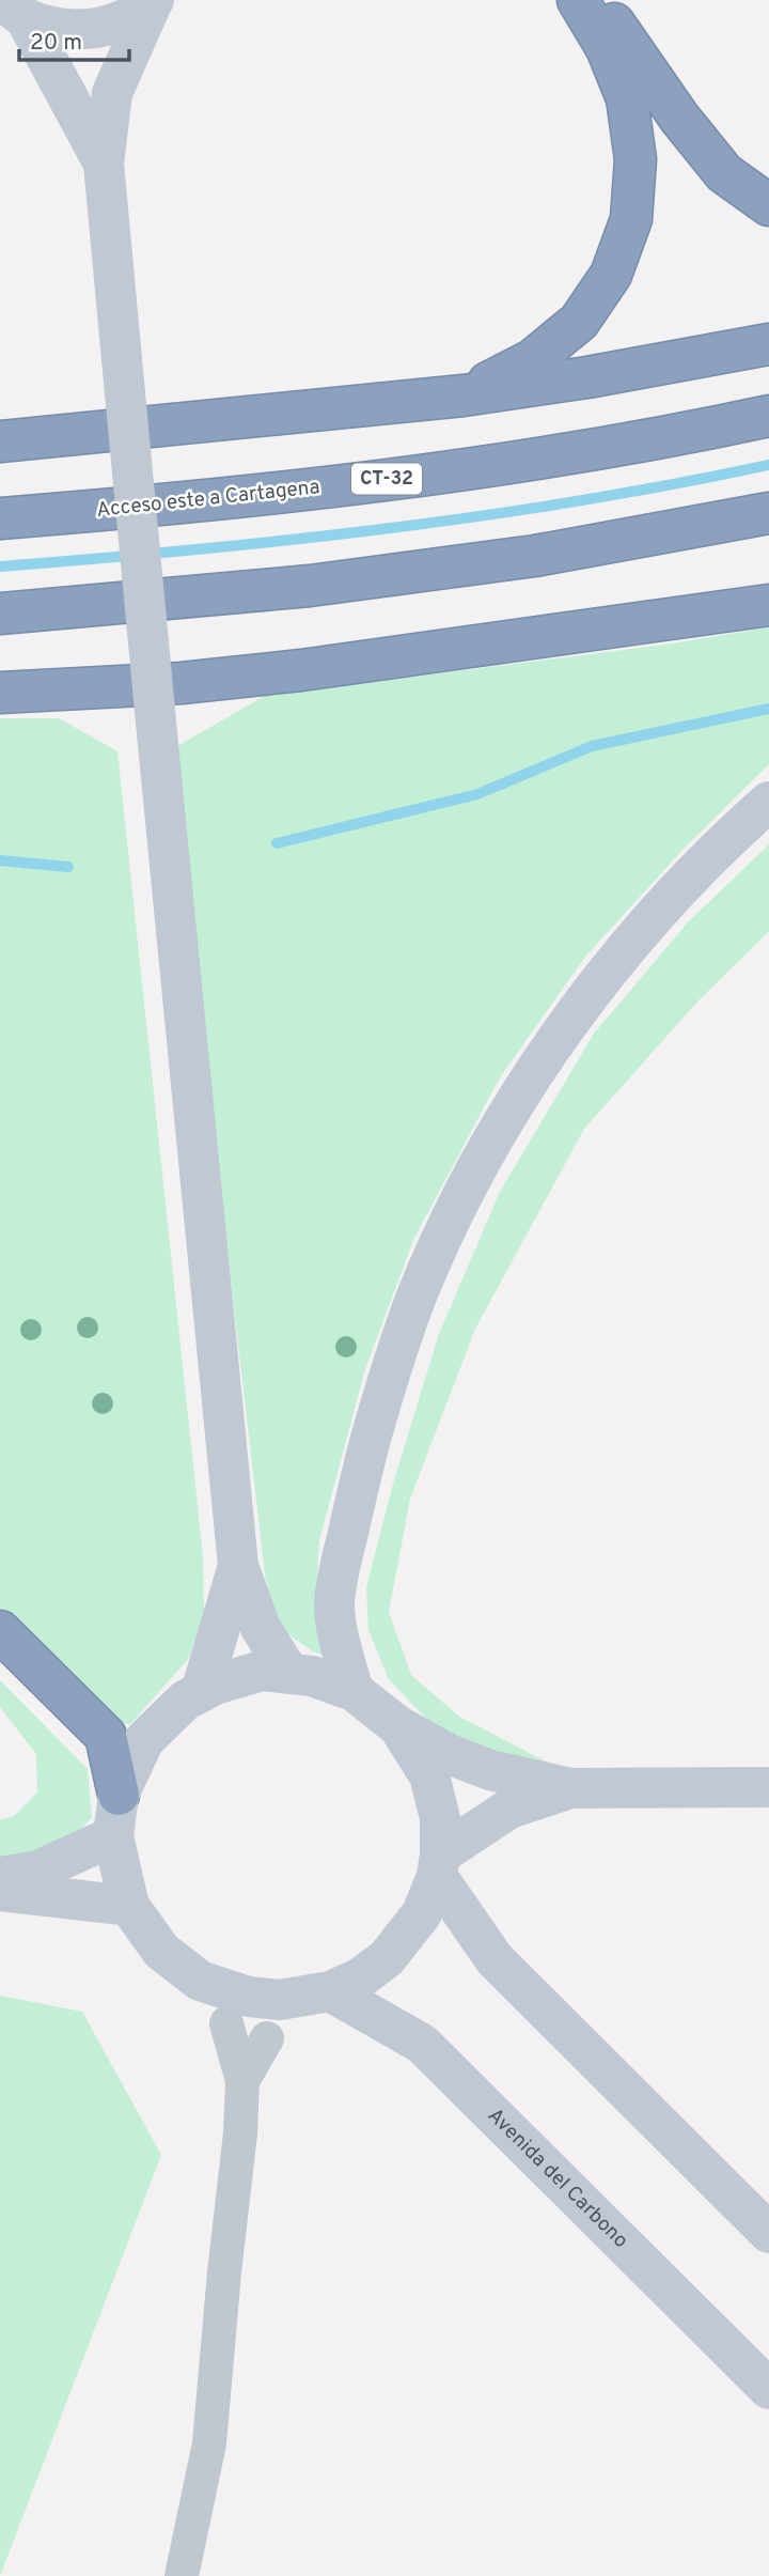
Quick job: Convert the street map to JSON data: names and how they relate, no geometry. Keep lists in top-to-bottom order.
{
  "streets": {
    "highway": ["CT-32", "Acceso este a Cartagena"],
    "main road": ["Avenida del Carbono"]
  },
  "scale_bar": "20 m"
}
